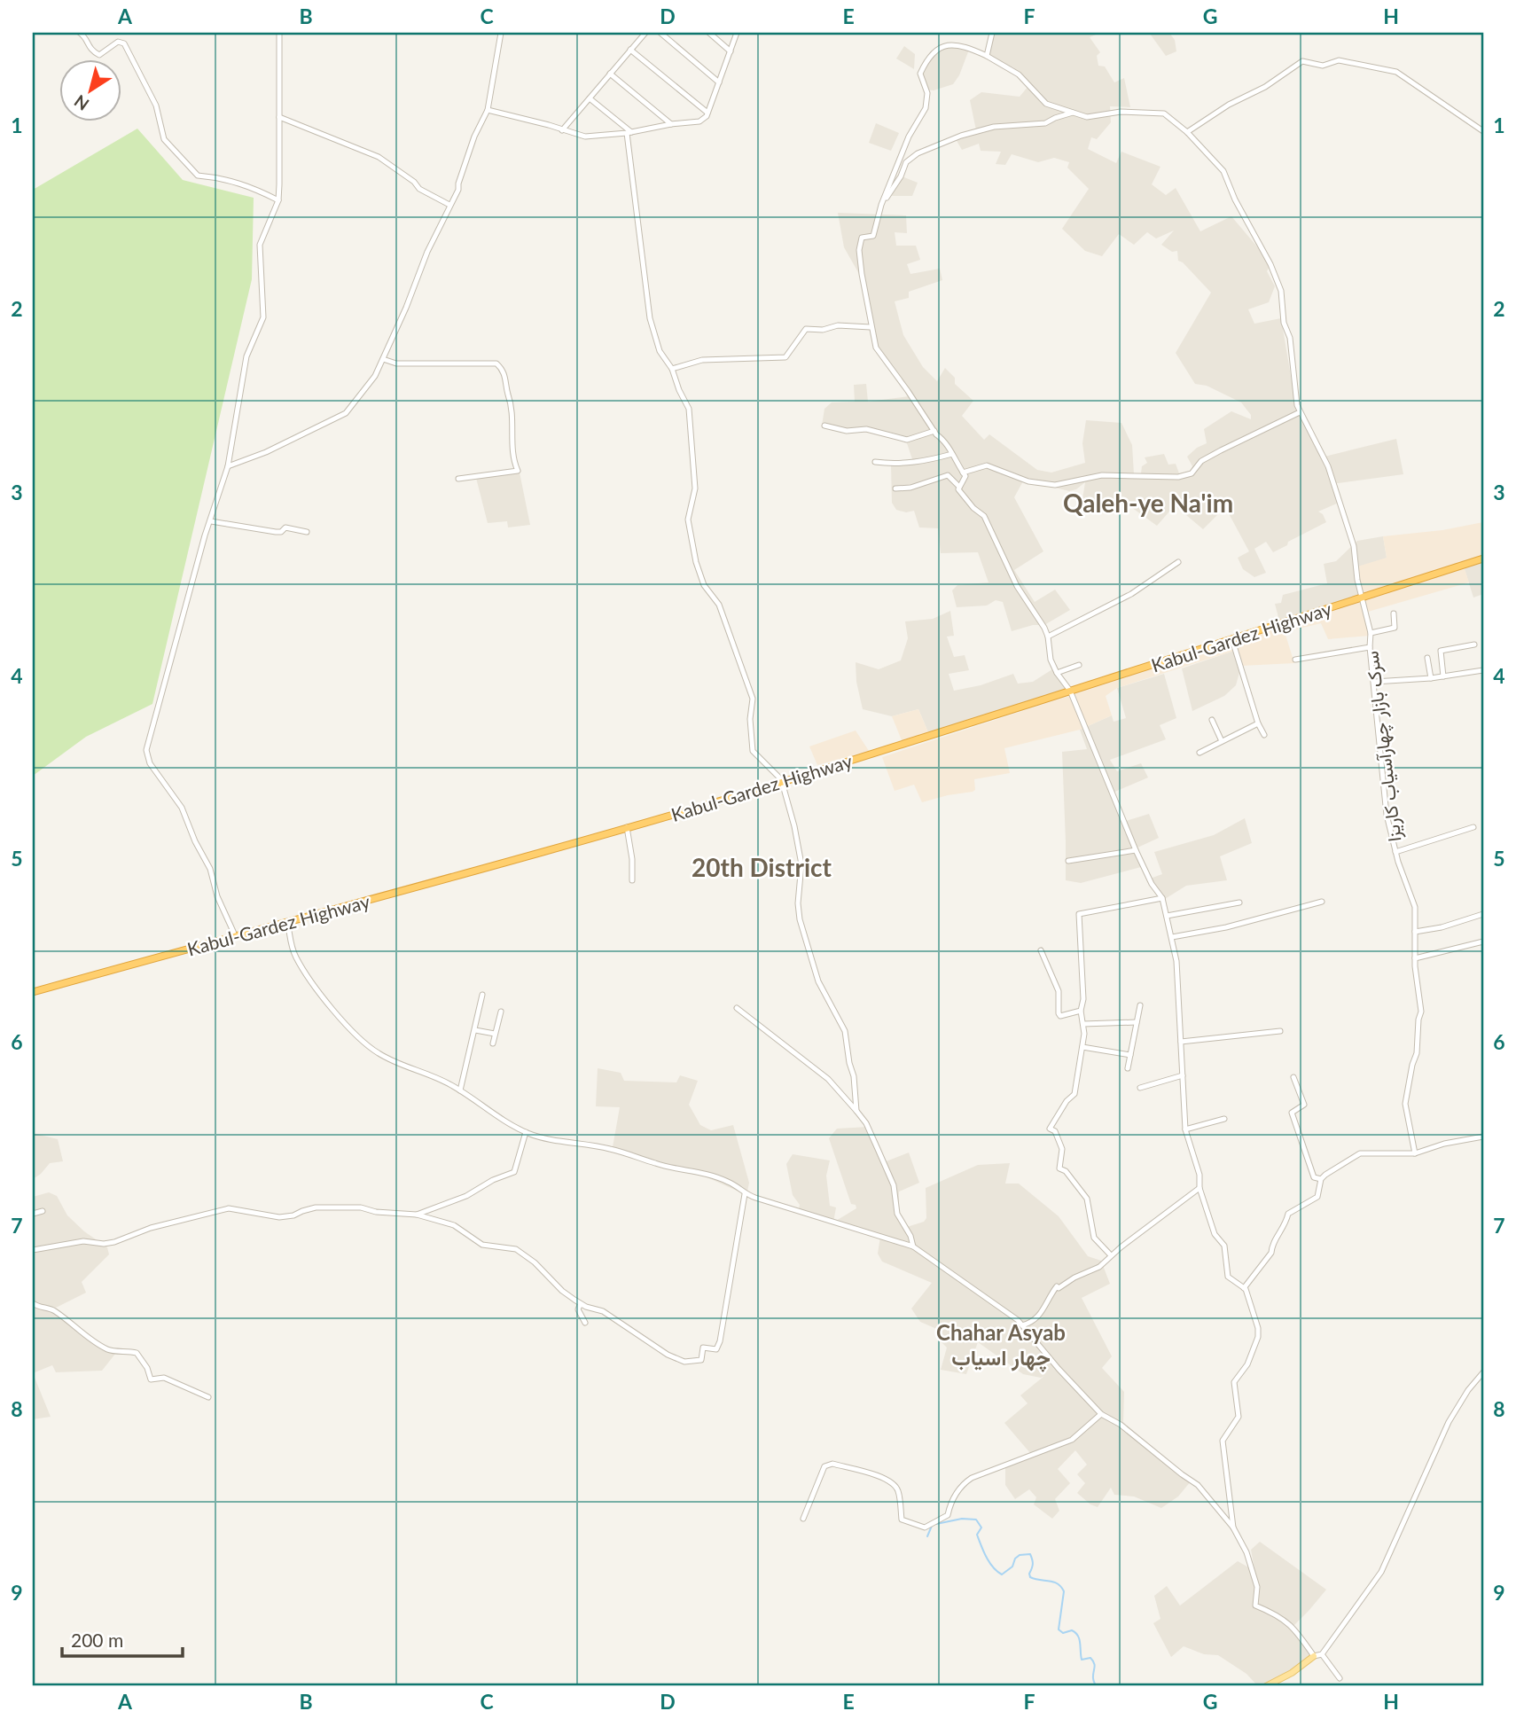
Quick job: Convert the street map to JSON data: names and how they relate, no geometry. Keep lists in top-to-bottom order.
{
  "streets": {
    "highway": ["Kabul-Gardez Highway"],
    "street": ["سرک بازار چهارآسیاب کاریزا"]
  },
  "crossings": [
    ["Kabul-Gardez Highway", "سرک بازار چهارآسیاب کاریزا"]
  ],
  "districts": ["Qaleh-ye Na'im", "20th District", "Chahar Asyab چهار اسیاب"],
  "scale_bar": "200 m",
  "north": "bottom left",
  "grid": {
    "columns": [
      "A",
      "B",
      "C",
      "D",
      "E",
      "F",
      "G",
      "H"
    ],
    "rows": [
      "1",
      "2",
      "3",
      "4",
      "5",
      "6",
      "7",
      "8",
      "9"
    ]
  }
}
